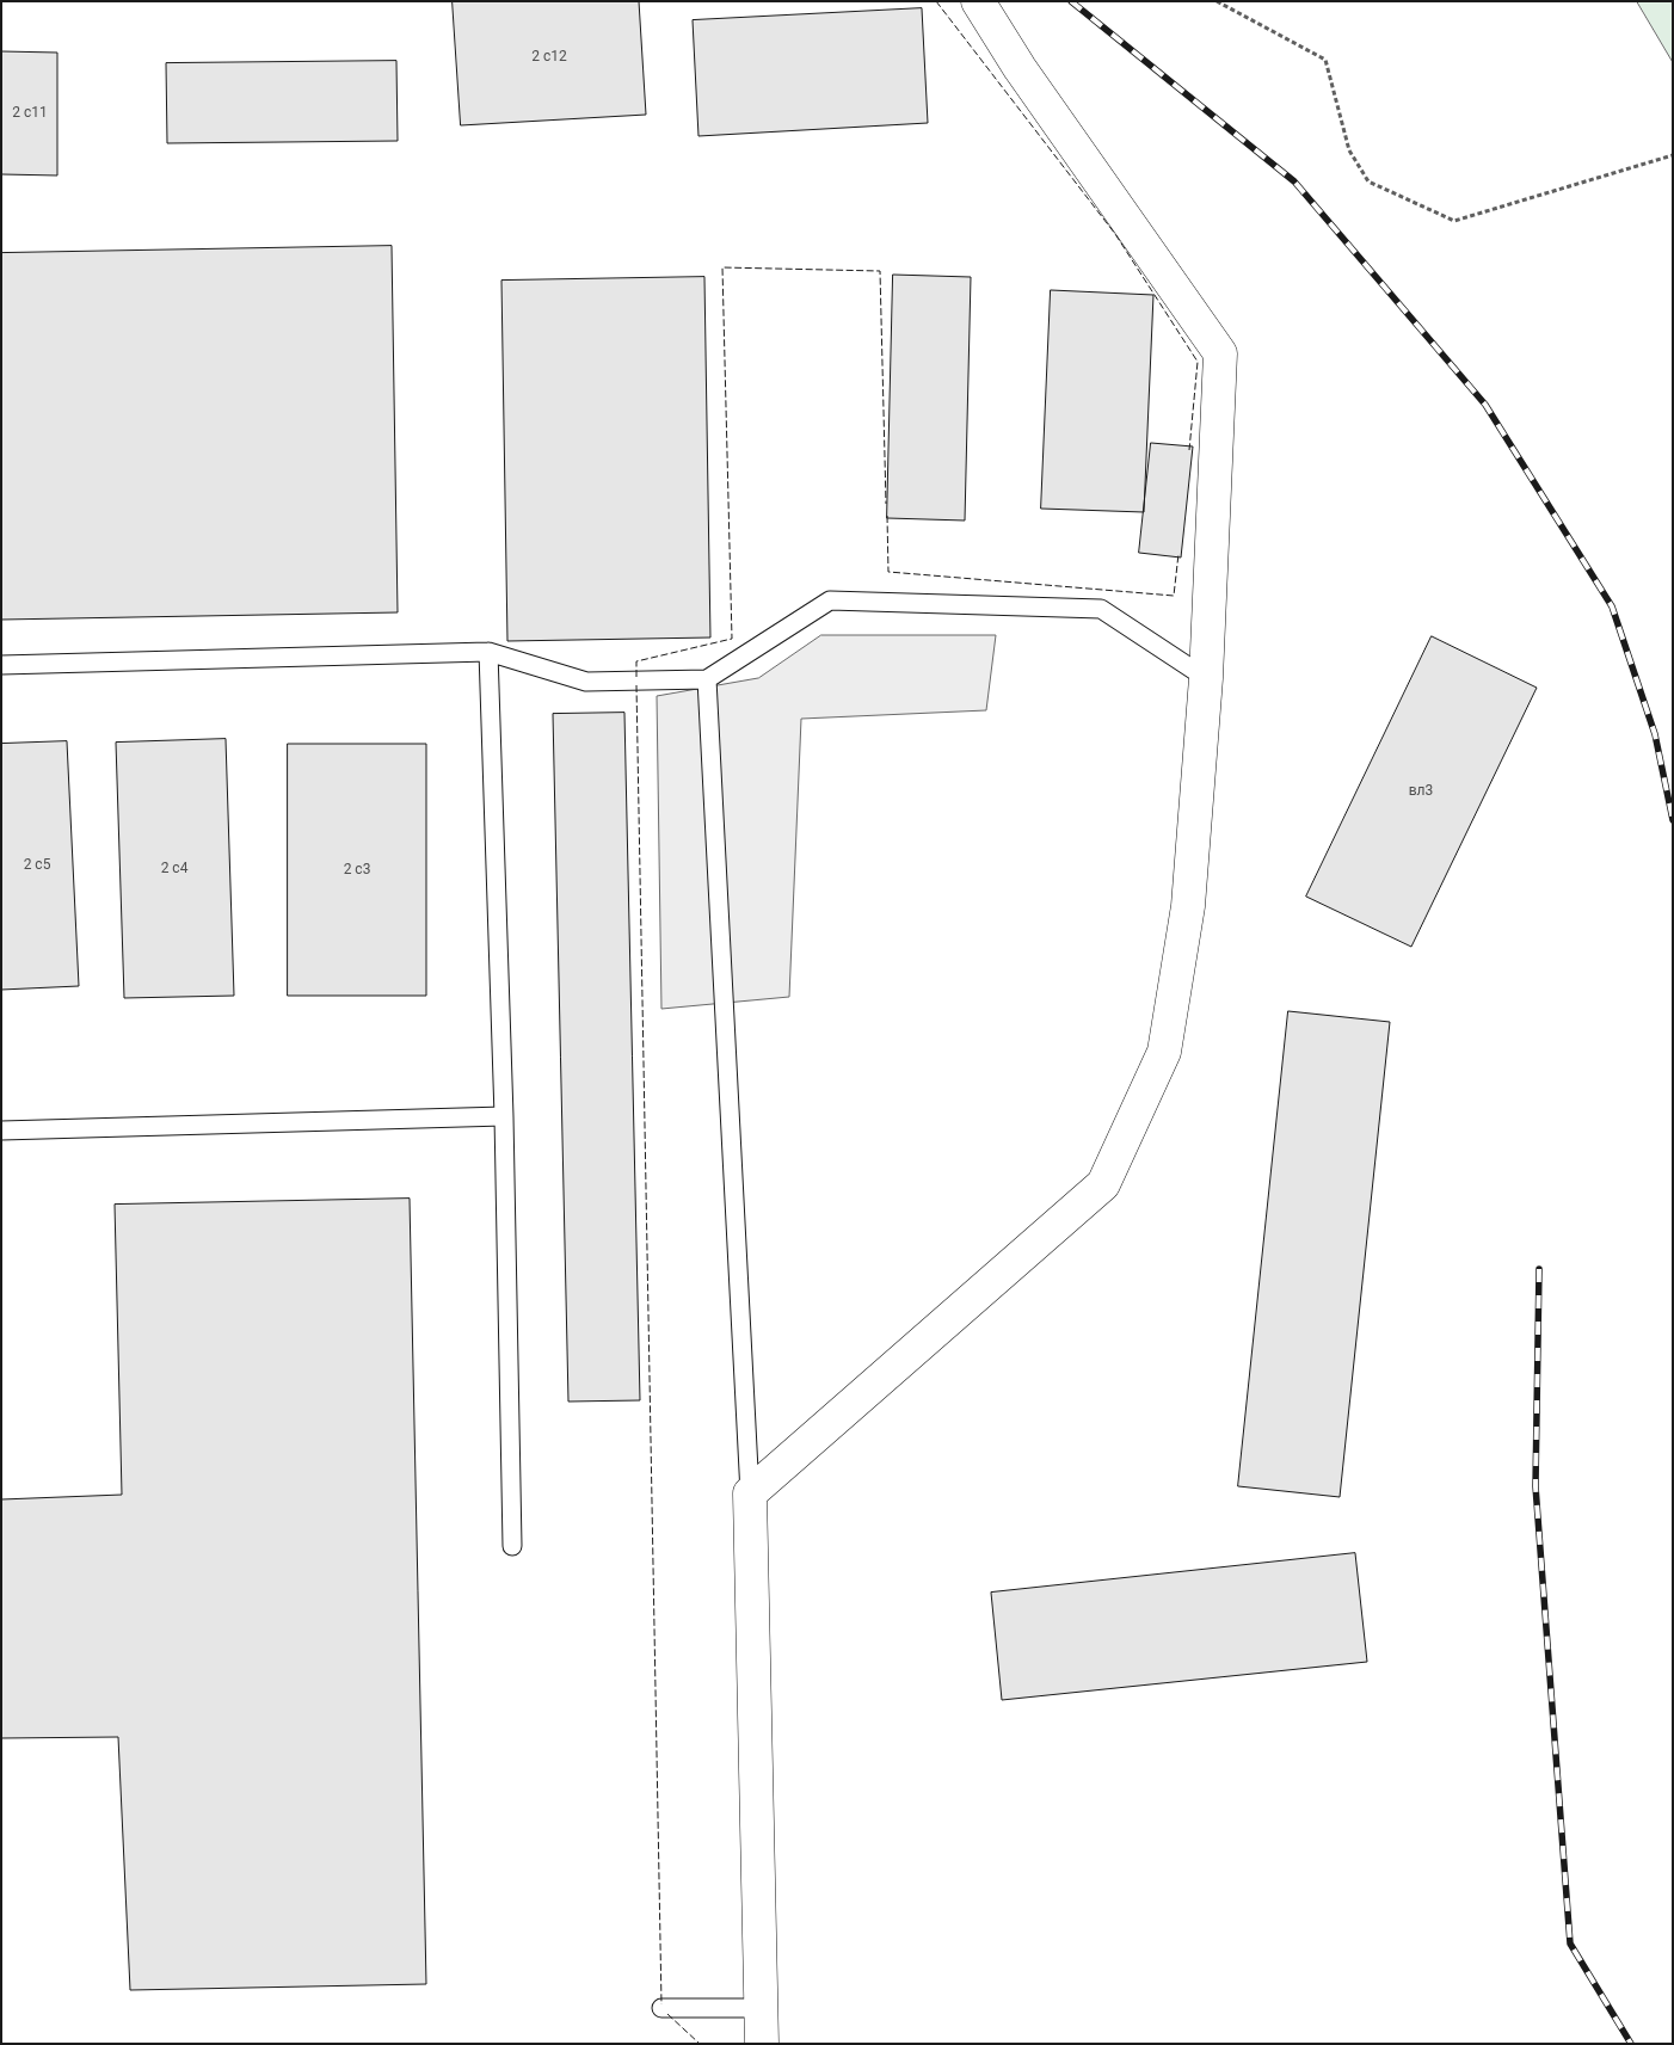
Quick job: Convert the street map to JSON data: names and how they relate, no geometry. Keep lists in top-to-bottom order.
{
  "house_numbers": [
    "2 с12",
    "2 с11",
    "вл3",
    "2 с5",
    "2 с4",
    "2 с3"
  ]
}
